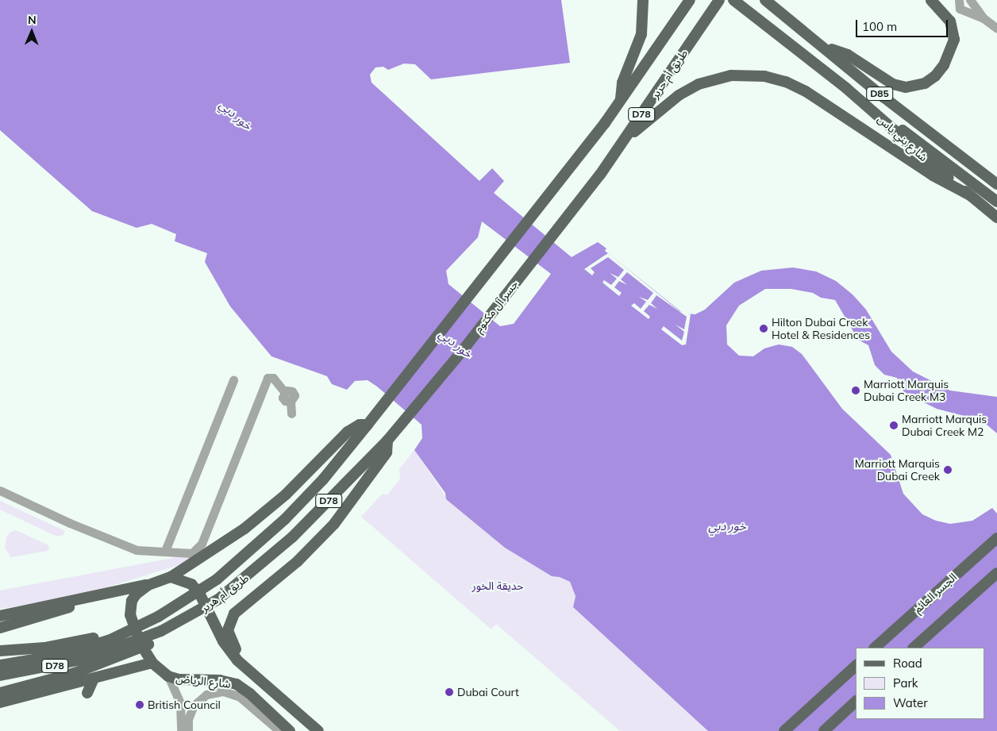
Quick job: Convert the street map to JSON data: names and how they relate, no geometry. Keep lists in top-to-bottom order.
{
  "streets": {
    "main road": [
      "طريق أم حرير",
      "D85",
      "D78",
      "شارع بني ياس",
      "جسر آل مكتوم",
      "طريق أم هرير",
      "الجسر العائم",
      "شارع الرياض"
    ]
  },
  "crossings": [
    ["طريق أم حرير", "جسر آل مكتوم"],
    ["D78", "طريق أم هرير"],
    ["جسر آل مكتوم", "طريق أم هرير"]
  ],
  "water": ["خور دبي"],
  "parks": ["حديقة الخور"],
  "places": [
    "Hilton Dubai Creek Hotel & Residences",
    "Marriott Marquis Dubai Creek M3",
    "Marriott Marquis Dubai Creek M2",
    "Marriott Marquis Dubai Creek",
    "Dubai Court",
    "British Council"
  ],
  "legend": ["Road", "Park", "Water"],
  "scale_bar": "100 m",
  "north": "top"
}
